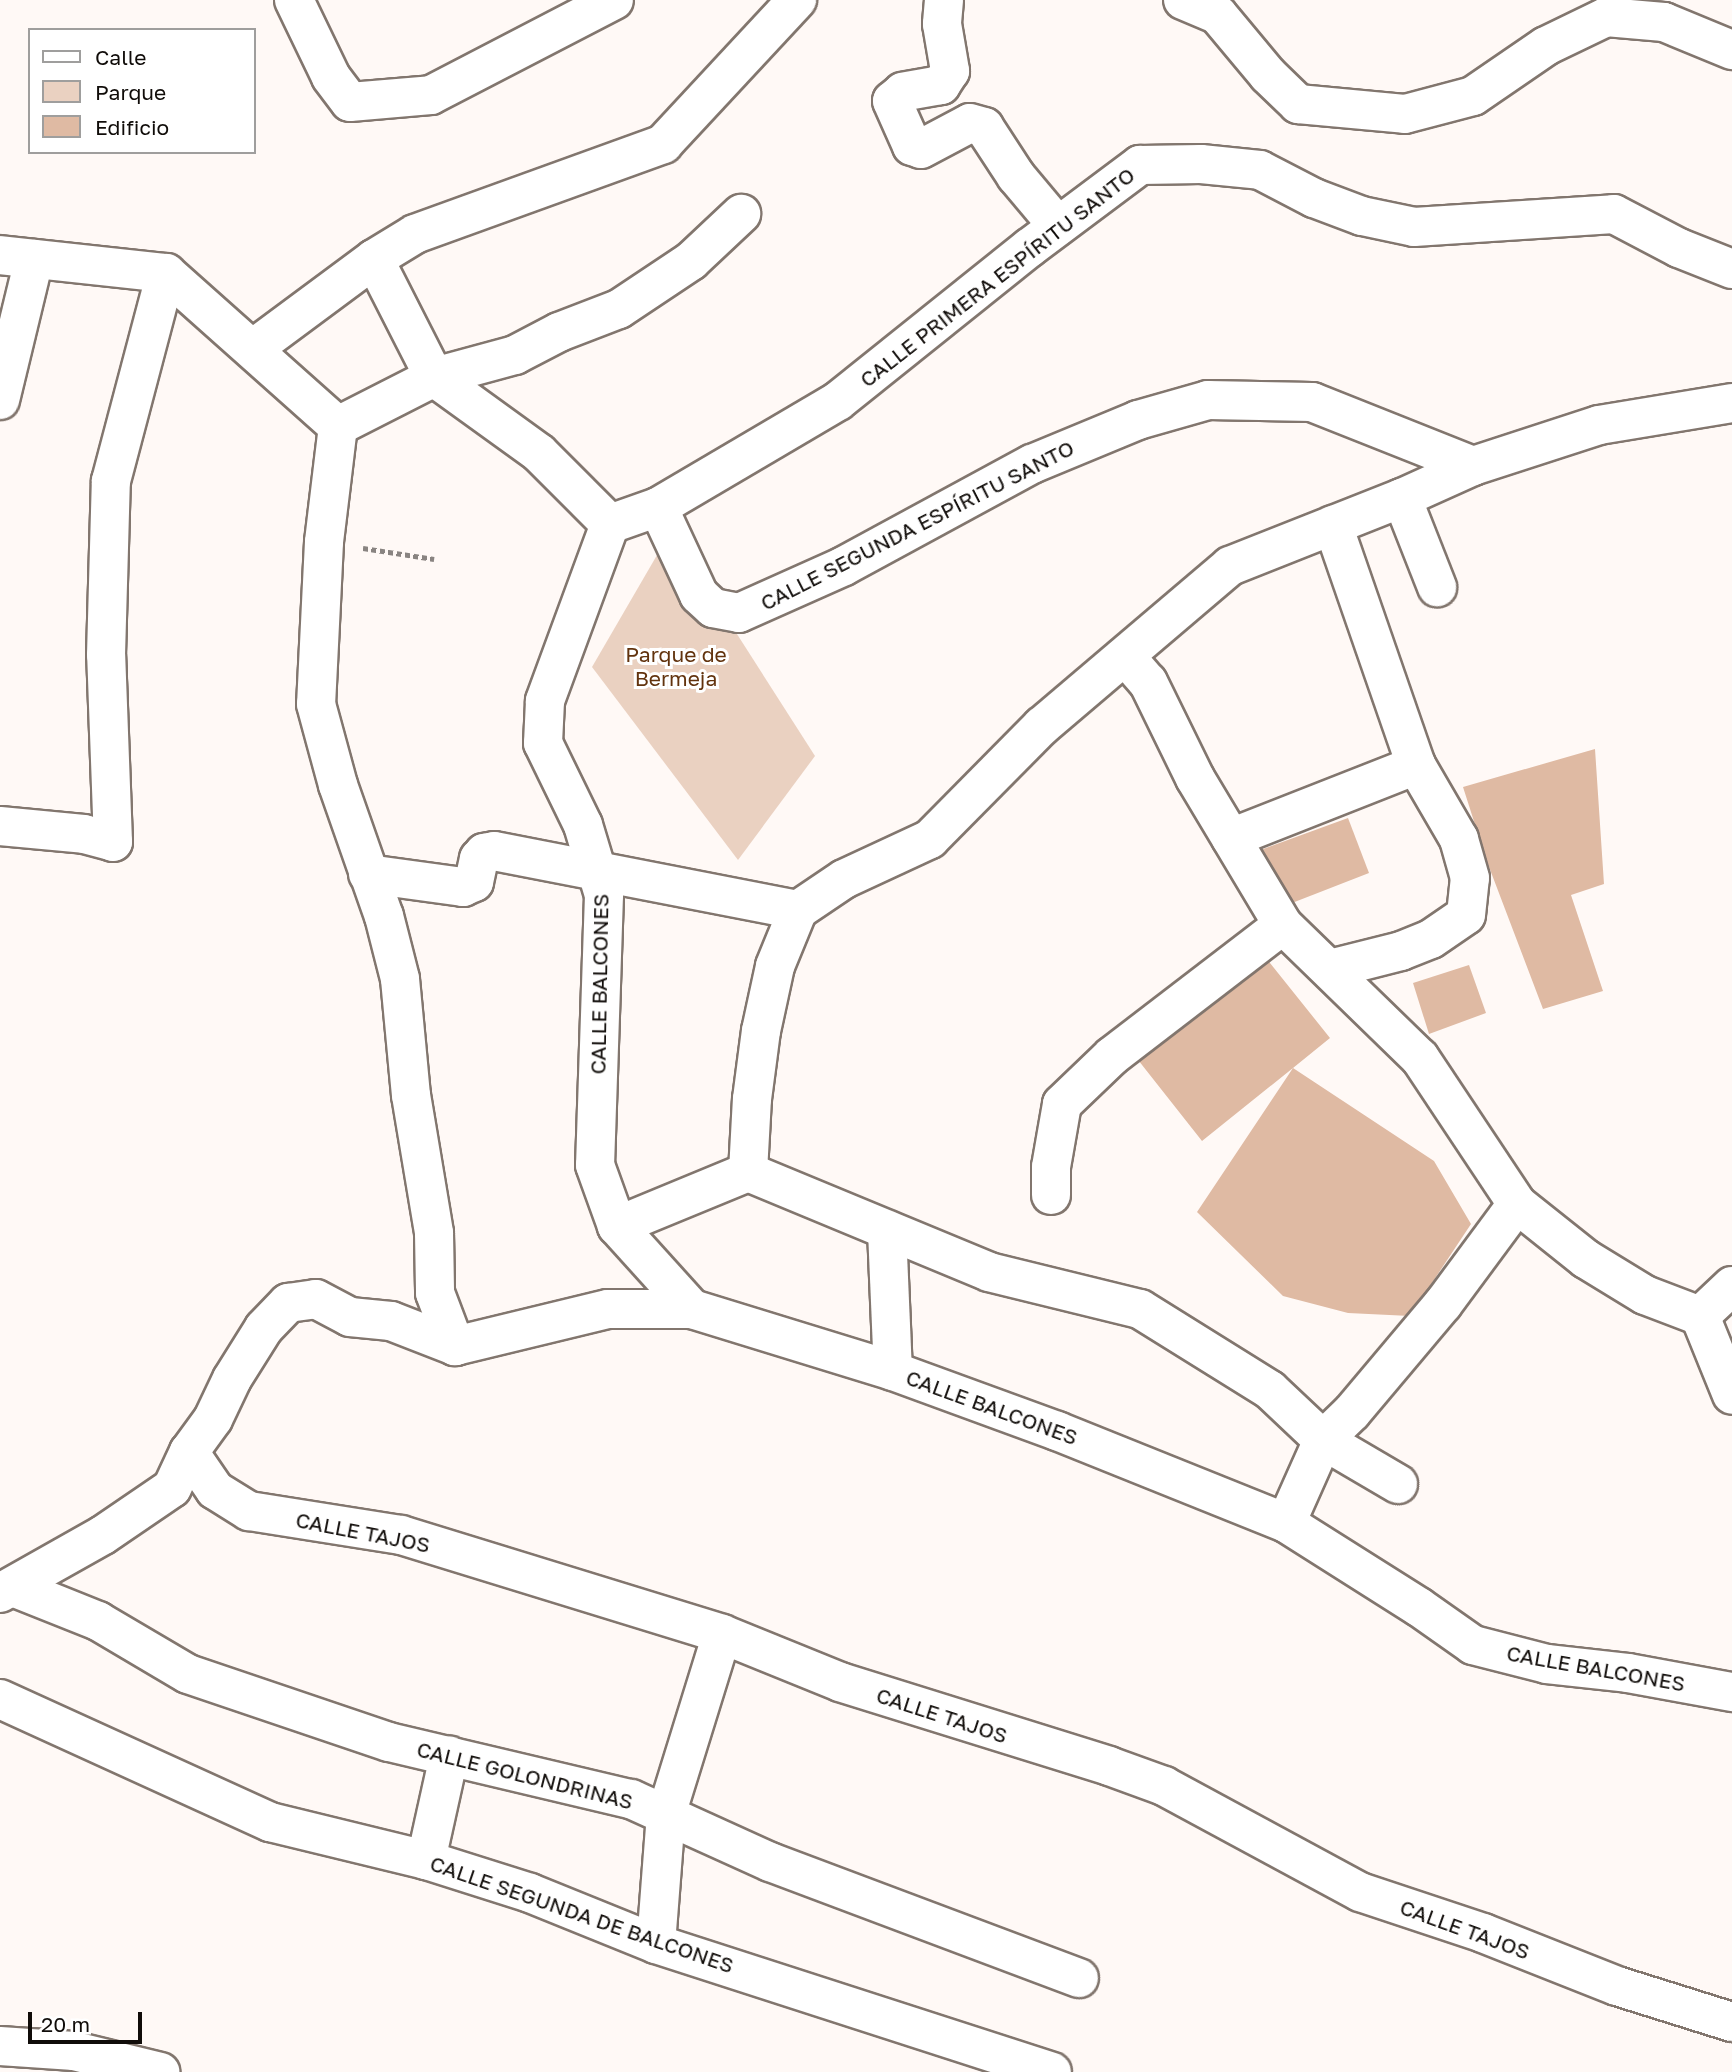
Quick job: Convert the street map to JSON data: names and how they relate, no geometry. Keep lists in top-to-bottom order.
{
  "streets": {
    "street": [
      "CALLE PRIMERA ESPÍRITU SANTO",
      "CALLE SEGUNDA ESPÍRITU SANTO",
      "CALLE BALCONES",
      "CALLE TAJOS",
      "CALLE GOLONDRINAS",
      "CALLE SEGUNDA DE BALCONES"
    ]
  },
  "crossings": [
    ["CALLE PRIMERA ESPÍRITU SANTO", "CALLE SEGUNDA ESPÍRITU SANTO"],
    ["CALLE PRIMERA ESPÍRITU SANTO", "CALLE BALCONES"]
  ],
  "parks": ["Parque de Bermeja"],
  "legend": ["Calle", "Parque", "Edificio"],
  "scale_bar": "20 m"
}
